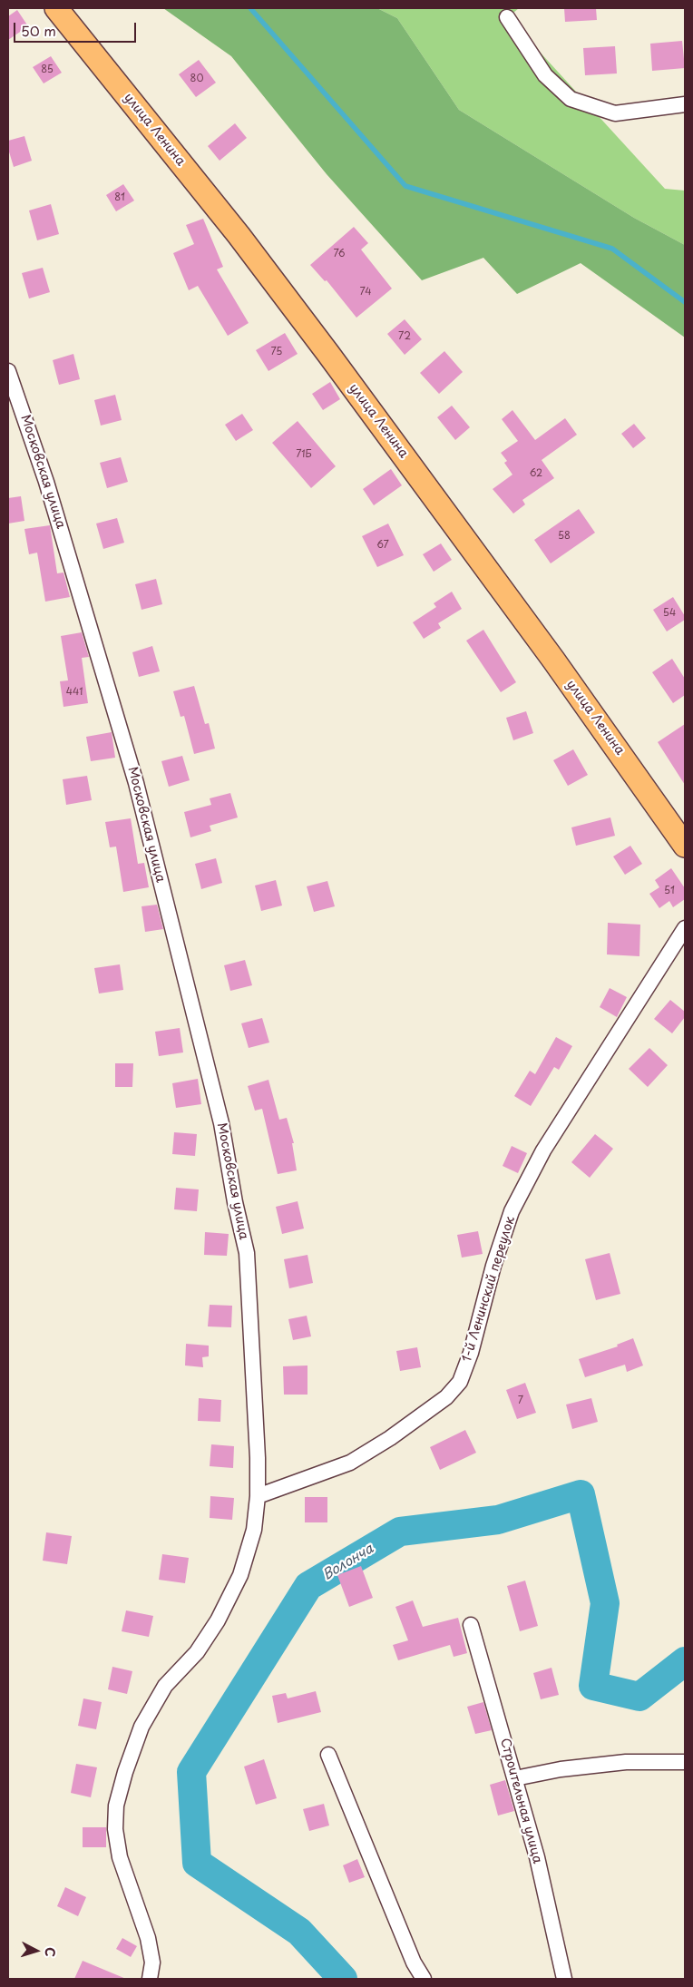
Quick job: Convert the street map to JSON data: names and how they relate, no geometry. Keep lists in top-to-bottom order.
{
  "streets": {
    "main road": ["улица Ленина"],
    "street": ["Московская улица", "1-й Ленинский переулок", "Строительная улица"]
  },
  "crossings": [
    ["Московская улица", "1-й Ленинский переулок"]
  ],
  "water": ["Волонча"],
  "house_numbers": [
    "85",
    "80",
    "81",
    "76",
    "74",
    "72",
    "75",
    "71Б",
    "62",
    "58",
    "67",
    "54",
    "441",
    "51",
    "7"
  ],
  "scale_bar": "50 m",
  "north": "right"
}
